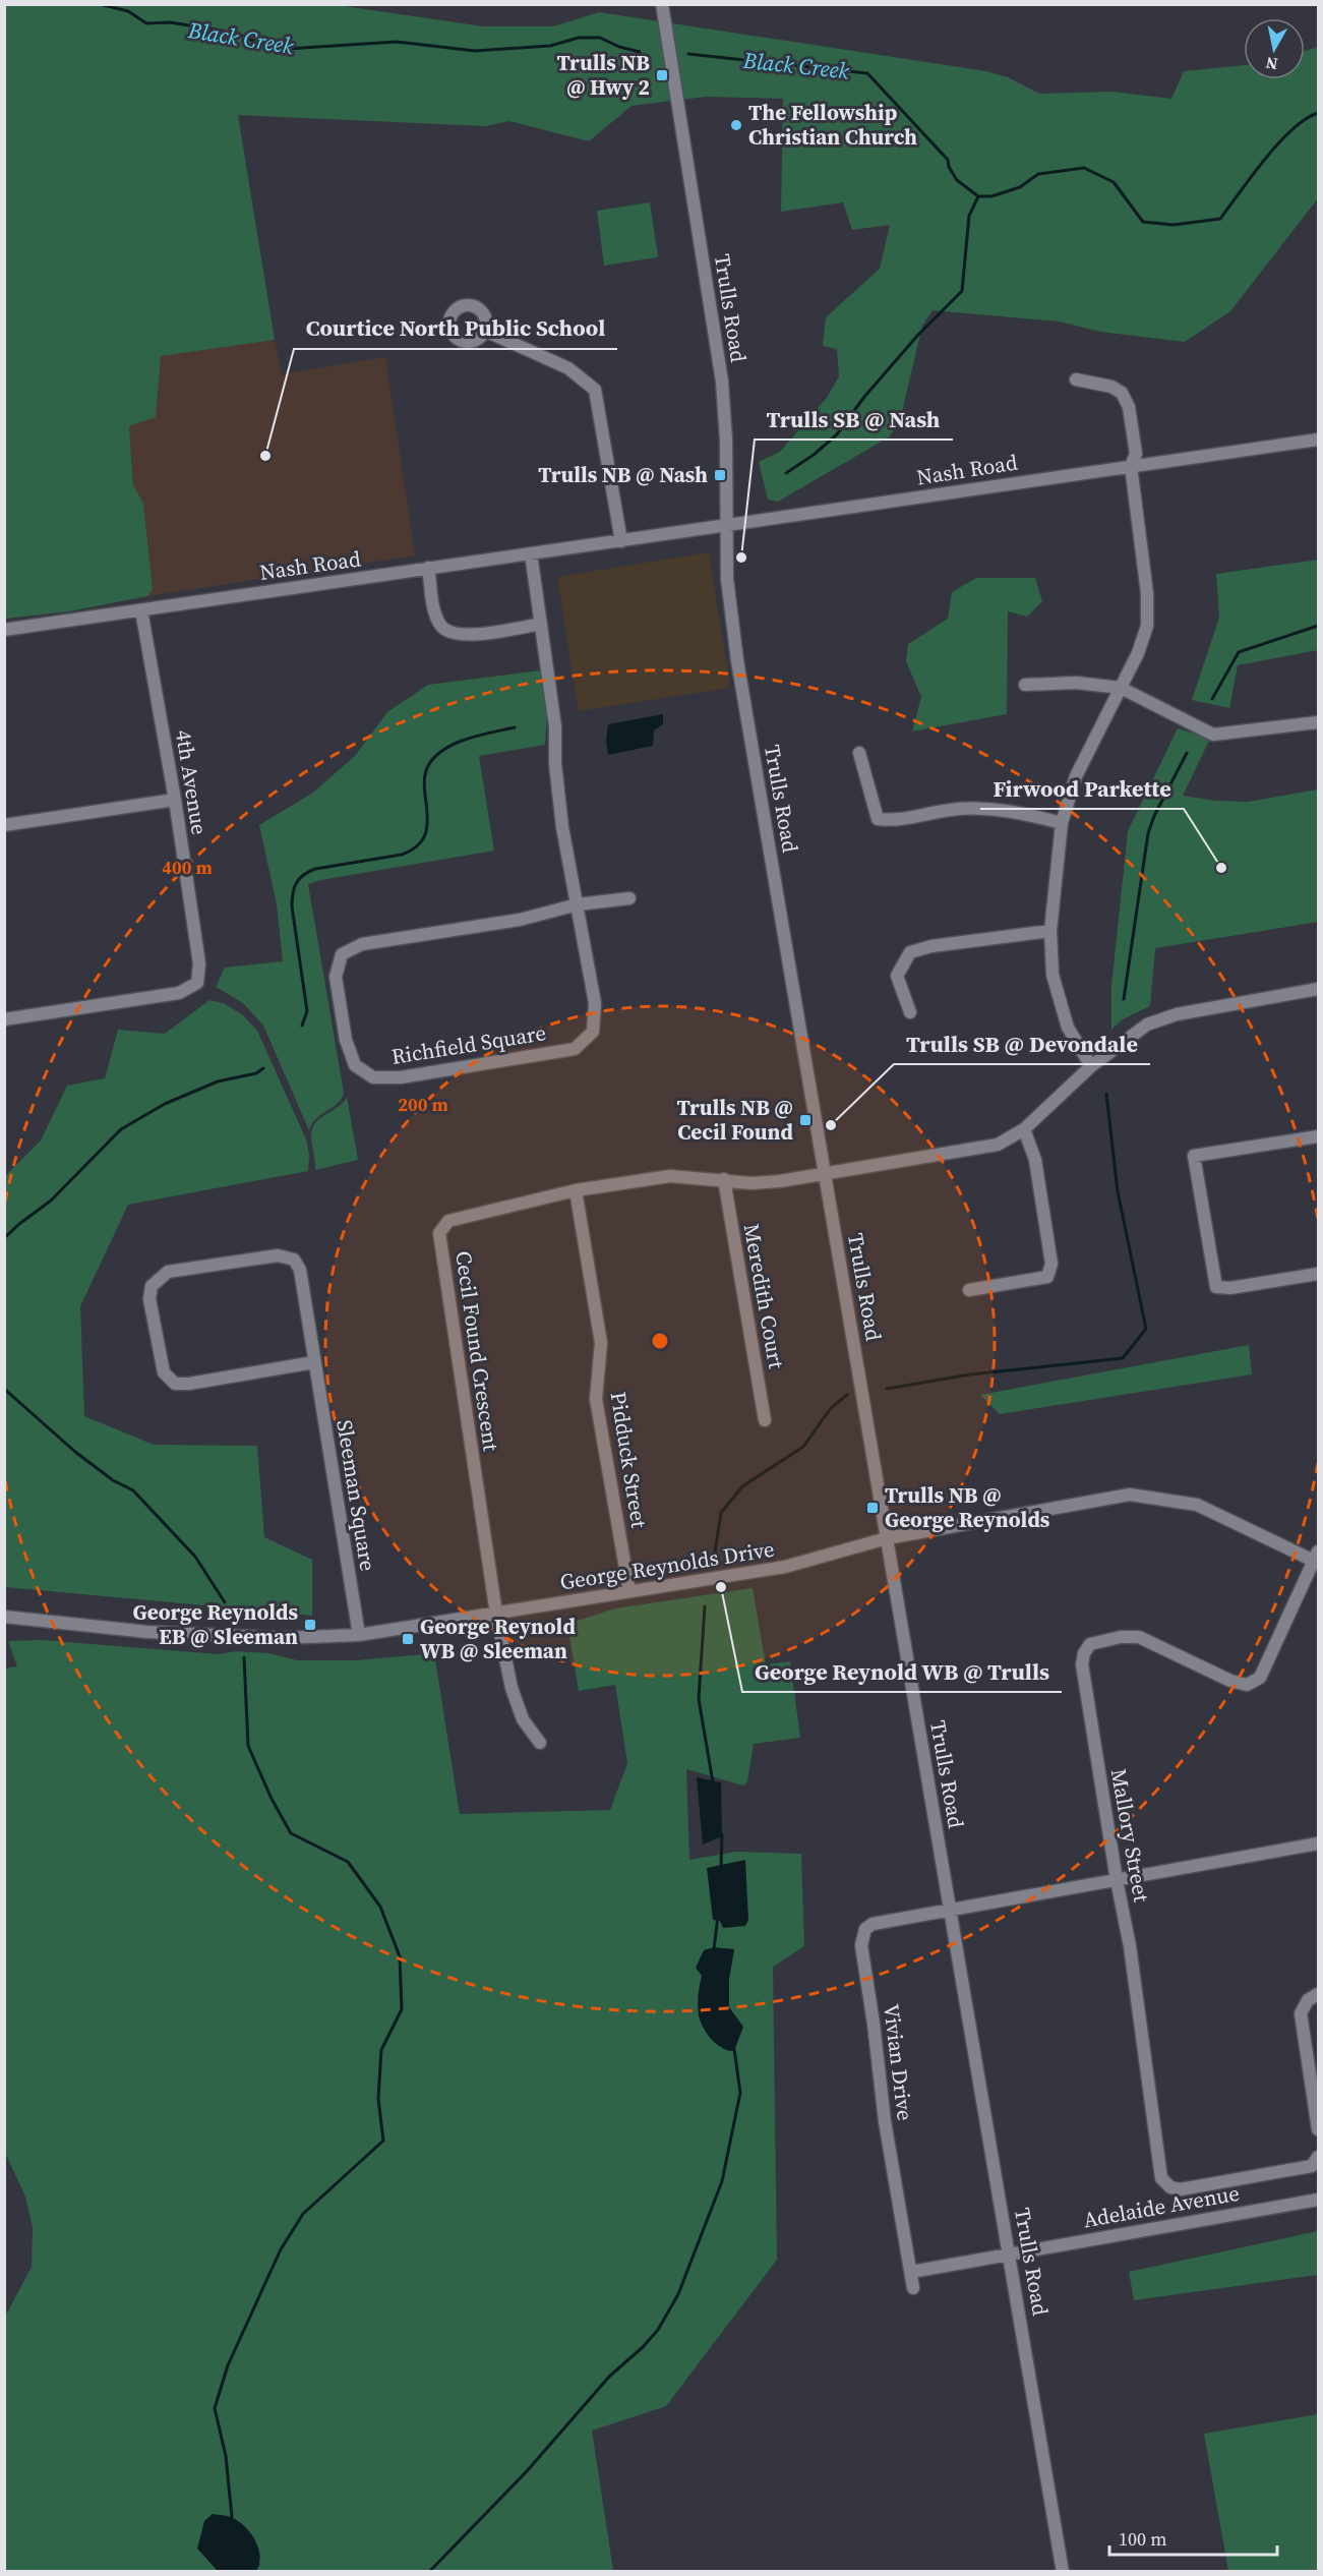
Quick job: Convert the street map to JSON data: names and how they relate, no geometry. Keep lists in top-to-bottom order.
{
  "streets": {
    "street": [
      "Trulls Road",
      "Nash Road",
      "4th Avenue",
      "Richfield Square",
      "Meredith Court",
      "Cecil Found Crescent",
      "Pidduck Street",
      "Sleeman Square",
      "George Reynolds Drive",
      "Mallory Street",
      "Vivian Drive",
      "Adelaide Avenue"
    ]
  },
  "crossings": [
    ["Trulls Road", "Nash Road"],
    ["Trulls Road", "Cecil Found Crescent"],
    ["Trulls Road", "George Reynolds Drive"],
    ["Trulls Road", "Vivian Drive"],
    ["Trulls Road", "Adelaide Avenue"],
    ["Nash Road", "4th Avenue"],
    ["Nash Road", "Richfield Square"],
    ["Meredith Court", "Cecil Found Crescent"],
    ["Cecil Found Crescent", "Pidduck Street"],
    ["Cecil Found Crescent", "George Reynolds Drive"],
    ["Pidduck Street", "George Reynolds Drive"],
    ["Sleeman Square", "George Reynolds Drive"],
    ["George Reynolds Drive", "Mallory Street"],
    ["Mallory Street", "Vivian Drive"],
    ["Vivian Drive", "Adelaide Avenue"]
  ],
  "water": ["Black Creek"],
  "places": {
    "transit": [
      "Trulls NB @ Hwy 2",
      "Trulls NB @ Nash",
      "Trulls NB @ Cecil Found",
      "Trulls NB @ George Reynolds",
      "George Reynolds EB @ Sleeman",
      "George Reynold WB @ Sleeman"
    ],
    "other": [
      "The Fellowship Christian Church",
      "Courtice North Public School",
      "Trulls SB @ Nash",
      "Firwood Parkette",
      "Trulls SB @ Devondale",
      "George Reynold WB @ Trulls"
    ]
  },
  "scale_bar": "100 m",
  "north": "bottom",
  "rings": ["400 m", "200 m"]
}
